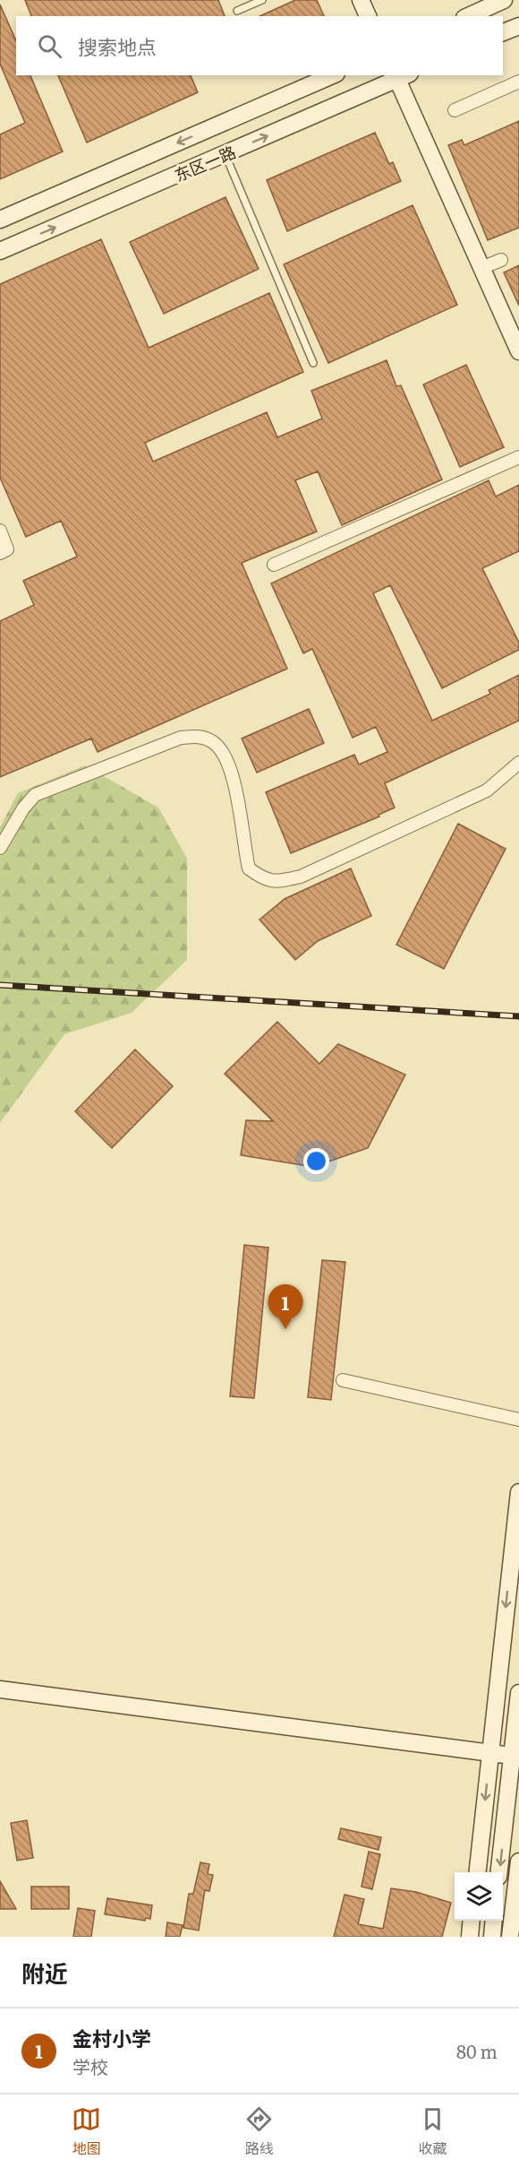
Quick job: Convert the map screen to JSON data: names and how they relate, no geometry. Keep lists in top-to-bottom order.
{
  "streets": {
    "street": ["东区一路"]
  },
  "page": {
    "search": "搜索地点",
    "pins": "1",
    "heading": "附近",
    "list": [
      {
        "mark": "1",
        "name": "金村小学",
        "note": "学校",
        "value": "80 m"
      }
    ],
    "nav": ["地图", "路线", "收藏"]
  }
}
